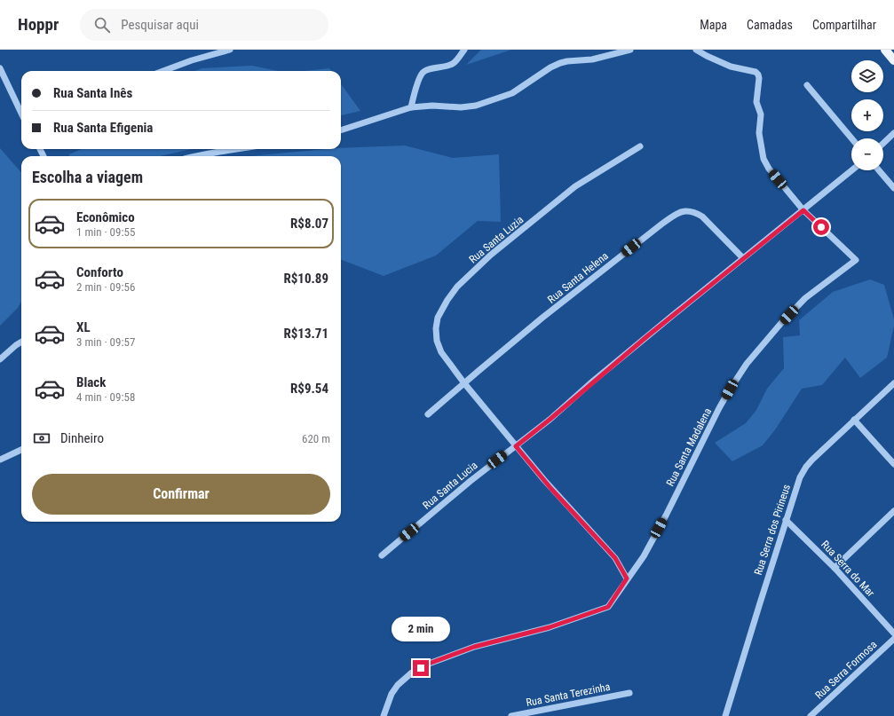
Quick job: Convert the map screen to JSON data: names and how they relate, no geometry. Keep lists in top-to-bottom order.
{
  "streets": {
    "street": [
      "Rua Santa Luzia",
      "Rua Santa Helena",
      "Rua Santa Madalena",
      "Rua Santa Lucia",
      "Rua Serra dos Pirineus",
      "Rua Serra do Mar",
      "Rua Serra Formosa",
      "Rua Santa Terezinha"
    ]
  },
  "crossings": [
    ["Rua Santa Luzia", "Rua Santa Helena"],
    ["Rua Santa Luzia", "Rua Santa Madalena"],
    ["Rua Santa Luzia", "Rua Santa Lucia"],
    ["Rua Santa Helena", "Rua Santa Lucia"],
    ["Rua Santa Madalena", "Rua Santa Lucia"],
    ["Rua Serra dos Pirineus", "Rua Serra do Mar"]
  ],
  "page": {
    "header": "Hoppr",
    "search": "Pesquisar aqui",
    "nav": ["Mapa", "Camadas", "Compartilhar"],
    "map_buttons": ["+", "−"],
    "banner": ["Rua Santa Inês", "Rua Santa Efigenia"],
    "heading": "Escolha a viagem",
    "list": [
      {
        "name": "Econômico",
        "note": "1 min · 09:55",
        "value": "R$8.07"
      },
      {
        "name": "Conforto",
        "note": "2 min · 09:56",
        "value": "R$10.89"
      },
      {
        "name": "XL",
        "note": "3 min · 09:57",
        "value": "R$13.71"
      },
      {
        "name": "Black",
        "note": "4 min · 09:58",
        "value": "R$9.54"
      }
    ],
    "pay": ["Dinheiro", "620 m"],
    "buttons": "Confirmar",
    "bubble": "2 min"
  }
}
